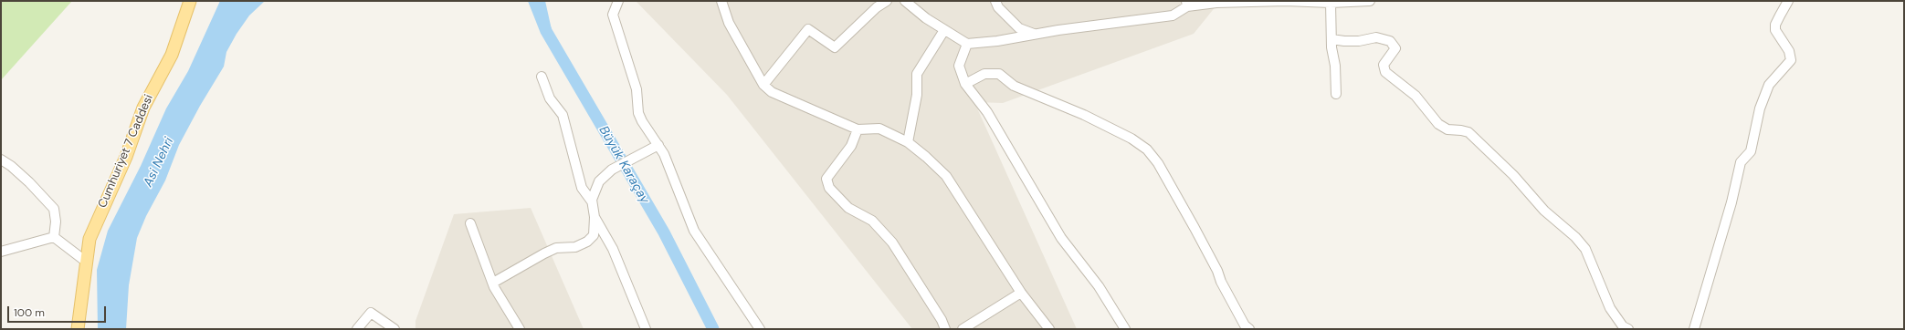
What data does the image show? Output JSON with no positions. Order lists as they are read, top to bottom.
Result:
{
  "streets": {
    "main road": ["Cumhuriyet 7 Caddesi"]
  },
  "water": ["Asi Nehri", "Büyük Karaçay"],
  "scale_bar": "100 m"
}
